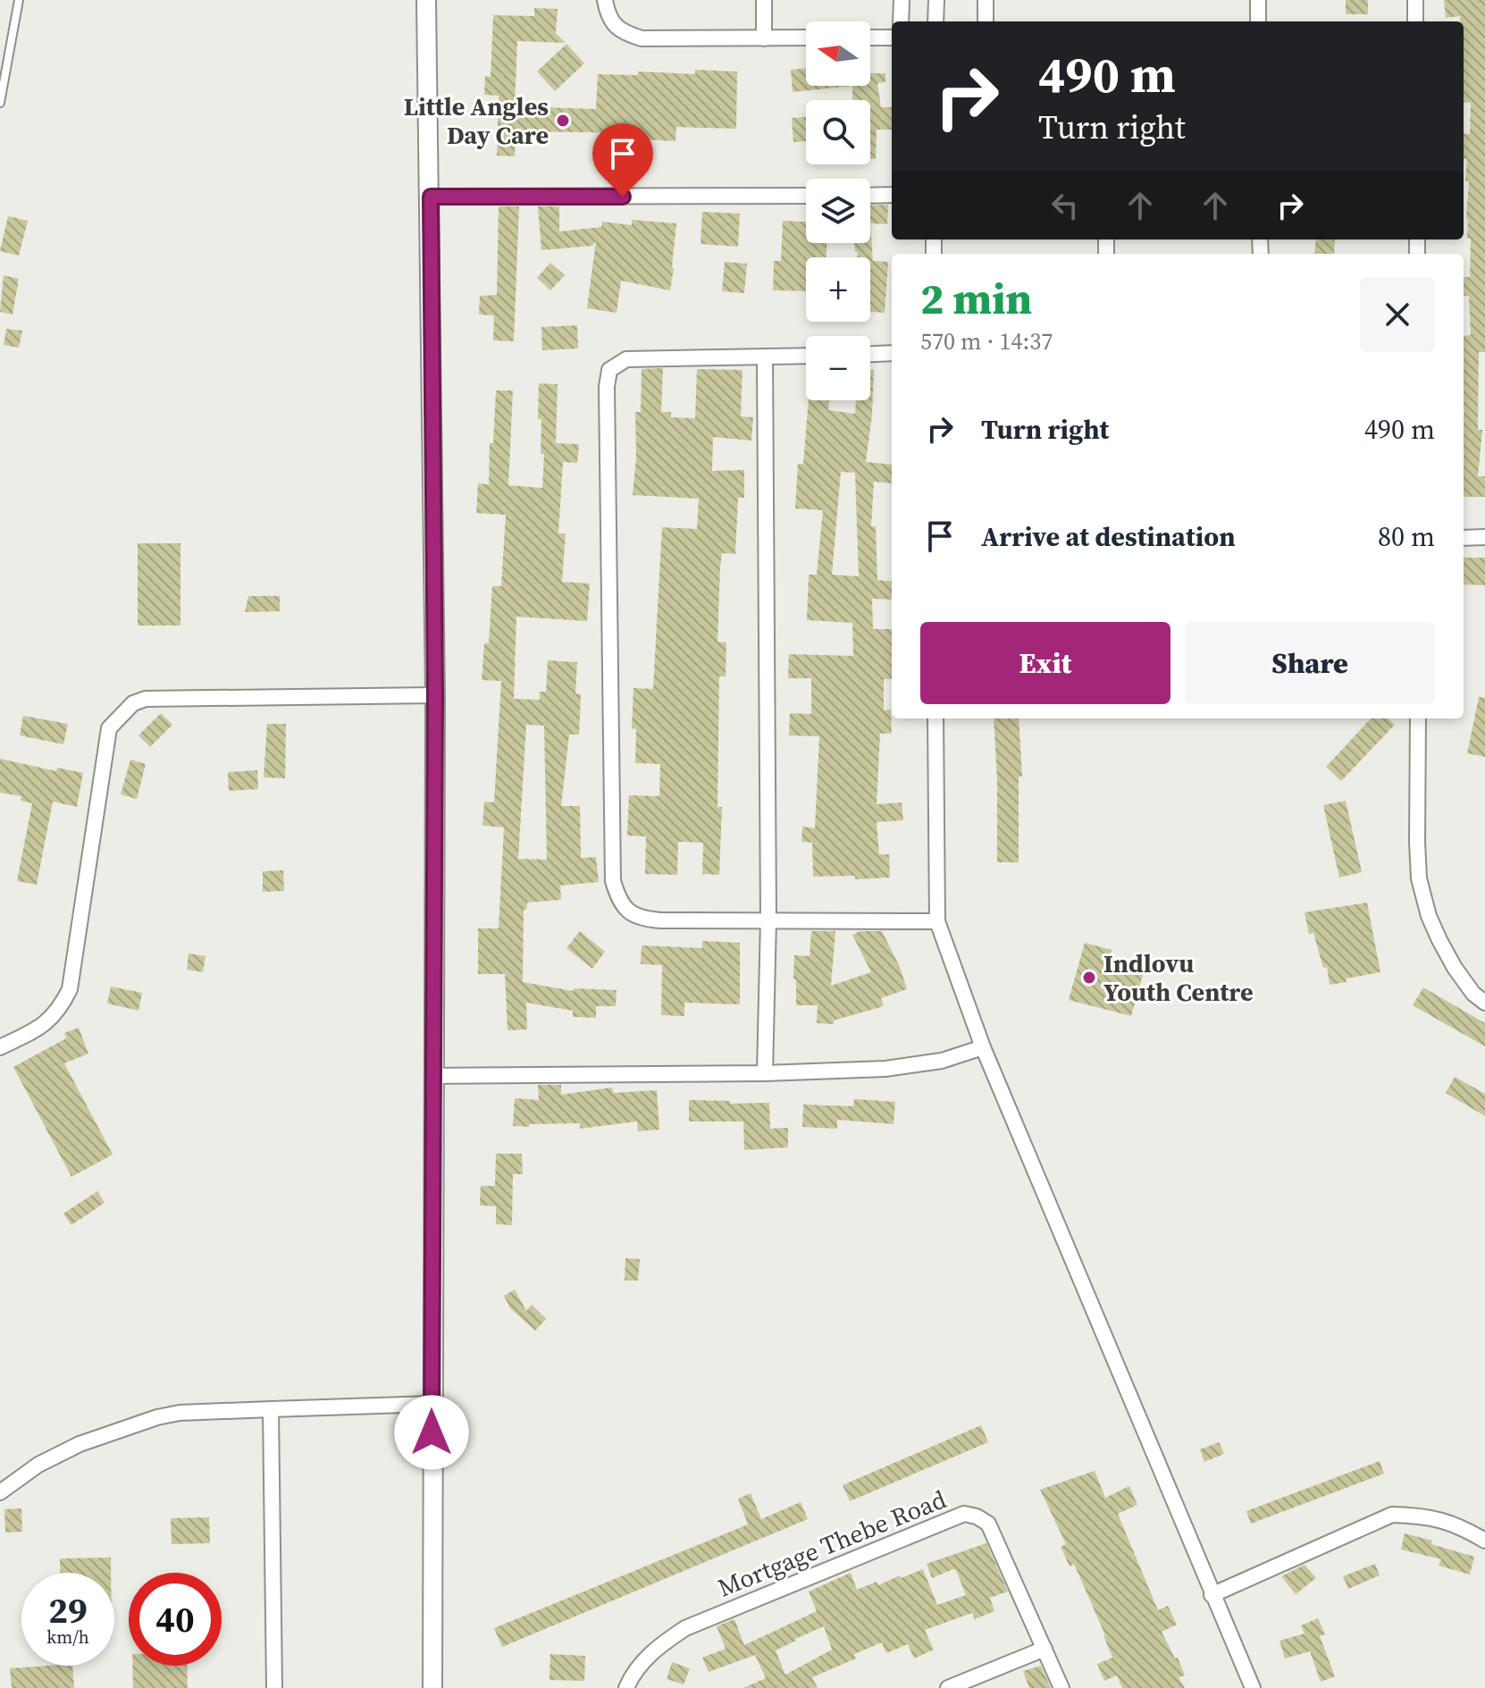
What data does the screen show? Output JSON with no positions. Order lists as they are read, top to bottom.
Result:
{
  "streets": {
    "street": ["Mortgage Thebe Road"]
  },
  "places": ["Little Angles Day Care", "Indlovu Youth Centre"],
  "north": "left",
  "page": {
    "map_buttons": ["+", "−"],
    "turn": ["490 m", "Turn right"],
    "heading": ["2 min", "570 m · 14:37"],
    "list": [
      {
        "name": "Turn right",
        "value": "490 m"
      },
      {
        "name": "Arrive at destination",
        "value": "80 m"
      }
    ],
    "buttons": ["Exit", "Share"],
    "speed": "29 km/h",
    "limit": "40"
  }
}
